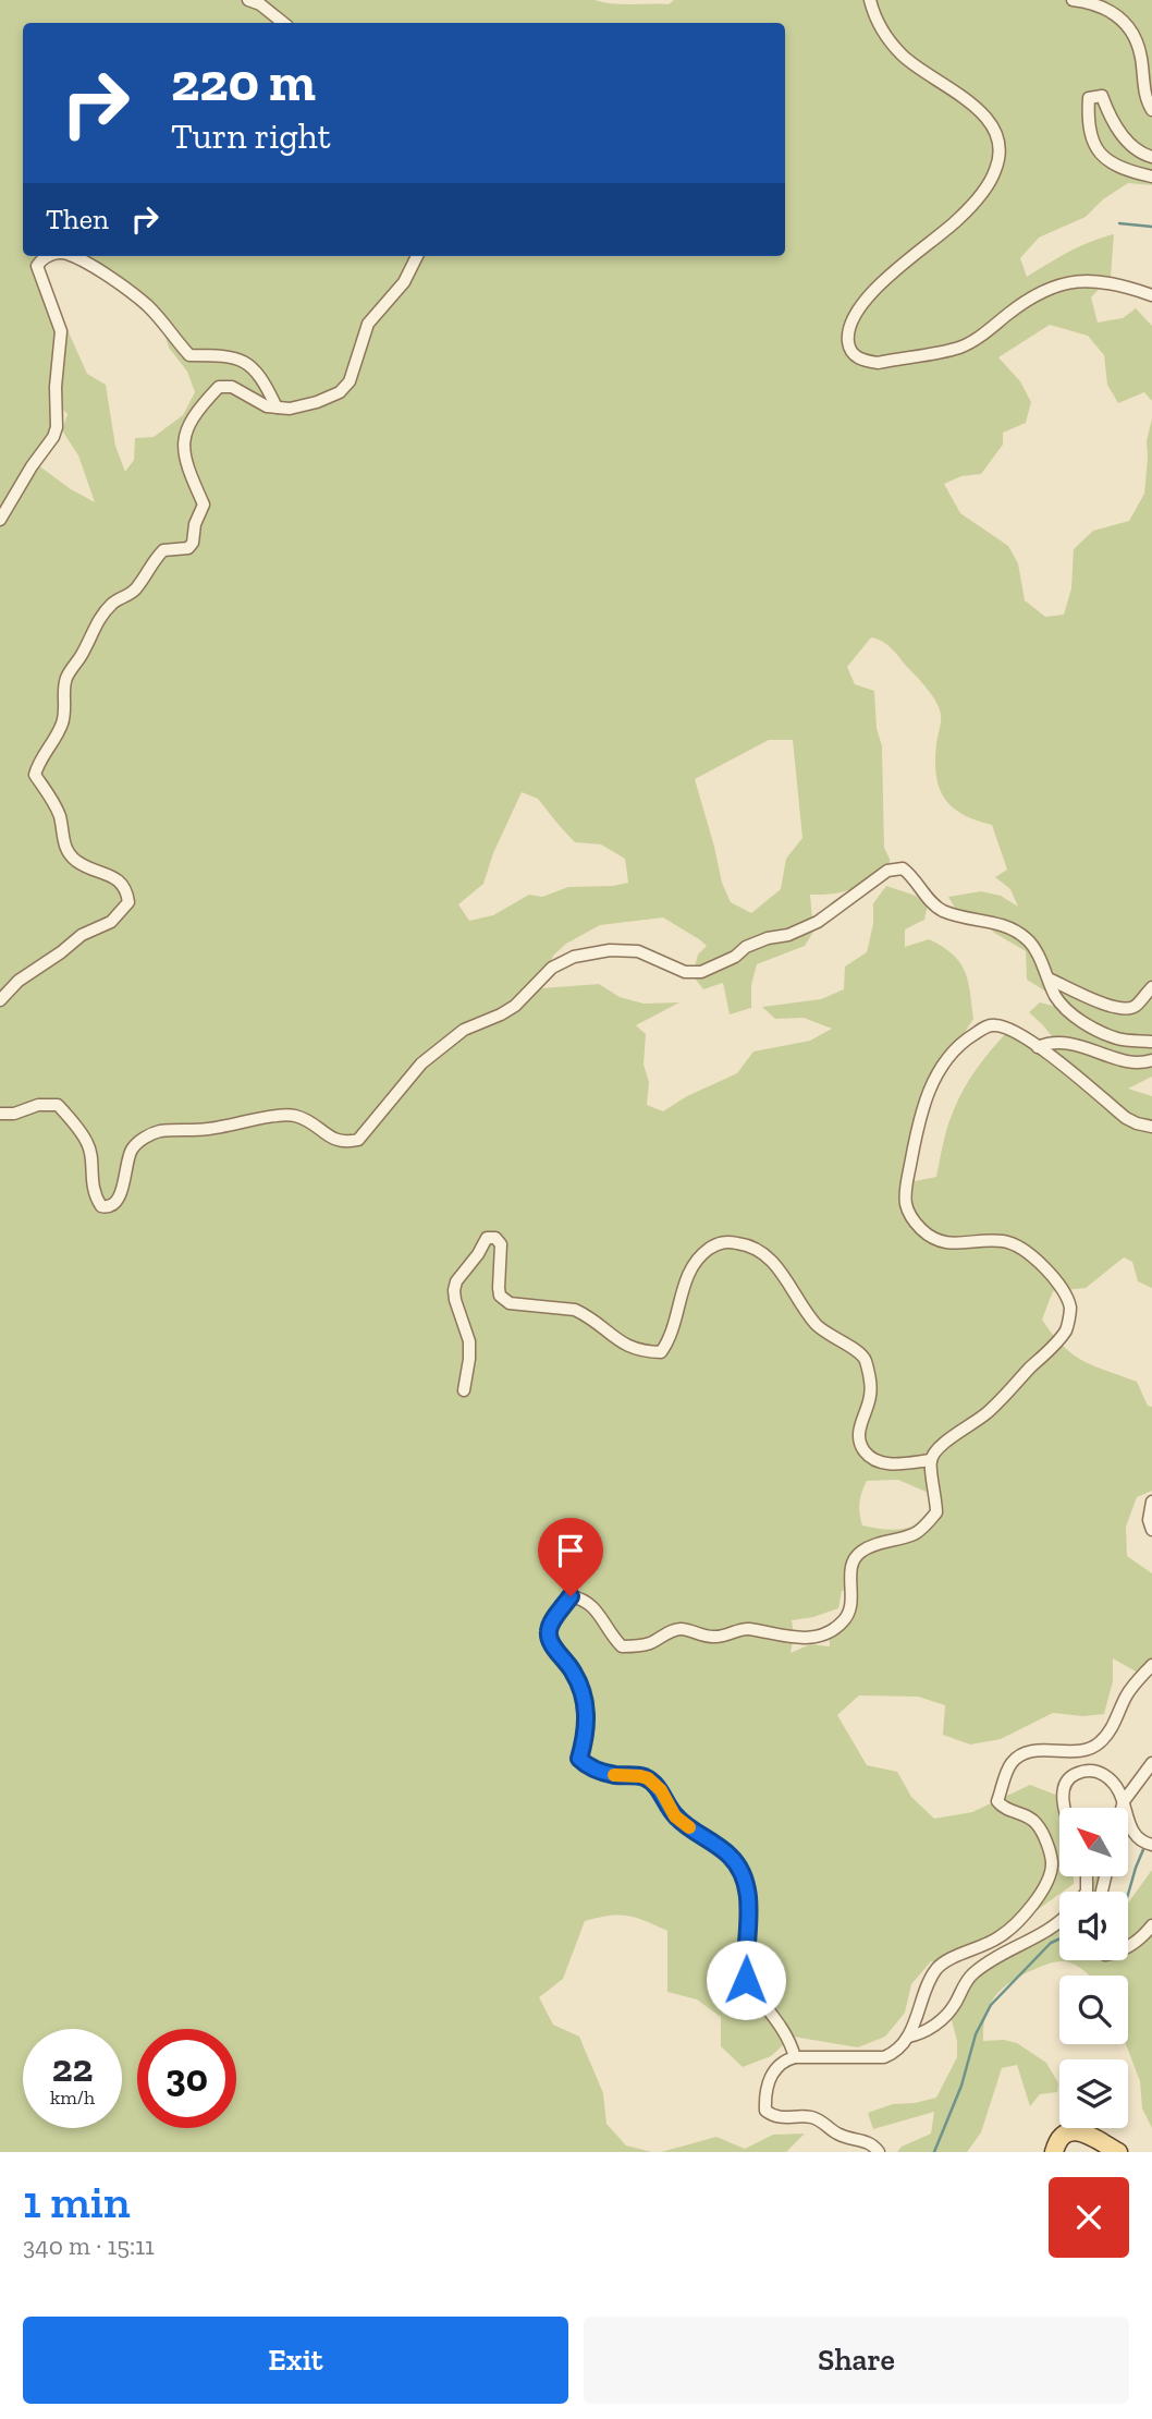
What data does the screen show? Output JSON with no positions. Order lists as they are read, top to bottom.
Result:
{
  "north": "top left",
  "page": {
    "turn": ["220 m", "Turn right"],
    "then": "Then",
    "speed": "22 km/h",
    "limit": "30",
    "heading": ["1 min", "340 m · 15:11"],
    "buttons": ["Exit", "Share"]
  }
}
